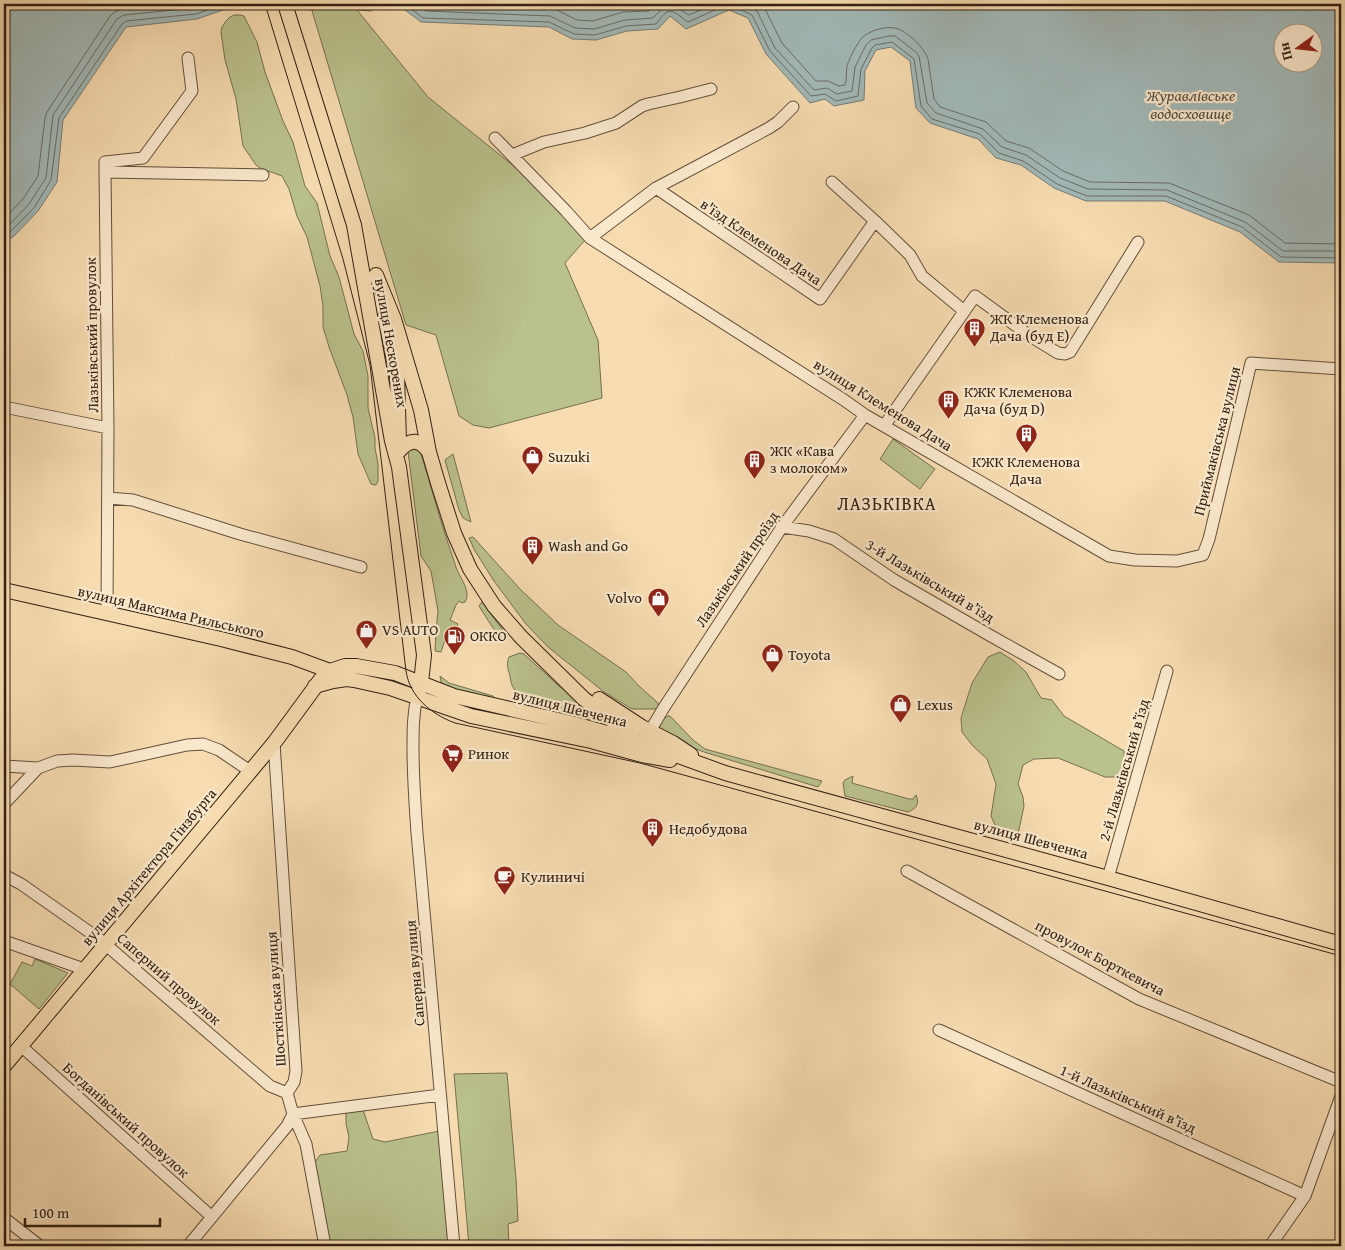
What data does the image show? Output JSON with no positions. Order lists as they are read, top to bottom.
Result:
{
  "streets": {
    "main road": [
      "вулиця Нескорених",
      "вулиця Максима Рильського",
      "вулиця Шевченка",
      "вулиця Архітектора Гінзбурга"
    ],
    "street": [
      "в'їзд Клеменова Дача",
      "Лазьківський провулок",
      "вулиця Клеменова Дача",
      "Приймаківська вулиця",
      "Лазьківський проїзд",
      "3-й Лазьківський в’їзд",
      "2-й Лазьківський в’їзд",
      "провулок Борткевича",
      "Саперна вулиця",
      "Саперний провулок",
      "Шосткінська вулиця",
      "1-й Лазьківський в’їзд",
      "Богданівський провулок"
    ]
  },
  "crossings": [
    ["Лазьківський провулок", "вулиця Максима Рильського"],
    ["вулиця Нескорених", "вулиця Шевченка"],
    ["вулиця Нескорених", "Саперна вулиця"],
    ["вулиця Клеменова Дача", "Приймаківська вулиця"],
    ["вулиця Клеменова Дача", "Лазьківський проїзд"],
    ["Лазьківський проїзд", "3-й Лазьківський в’їзд"],
    ["Лазьківський проїзд", "вулиця Шевченка"],
    ["вулиця Шевченка", "2-й Лазьківський в’їзд"],
    ["вулиця Шевченка", "Саперна вулиця"],
    ["вулиця Архітектора Гінзбурга", "Саперний провулок"],
    ["вулиця Архітектора Гінзбурга", "Шосткінська вулиця"],
    ["вулиця Архітектора Гінзбурга", "Богданівський провулок"],
    ["Саперний провулок", "Шосткінська вулиця"]
  ],
  "districts": ["ЛАЗЬКІВКА"],
  "water": ["Журавлівське водосховище"],
  "places": {
    "building": [
      "ЖК Клеменова Дача (буд Е)",
      "КЖК Клеменова Дача (буд D)",
      "КЖК Клеменова Дача",
      "ЖК «Кава з молоком»",
      "Wash and Go",
      "Недобудова"
    ],
    "shop": [
      "Suzuki",
      "Volvo",
      "VS AUTO",
      "Toyota",
      "Lexus"
    ],
    "fuel station": ["ОККО"],
    "supermarket": ["Ринок"],
    "cafe": ["Кулиничі"]
  },
  "scale_bar": "100 m",
  "north": "left"
}
